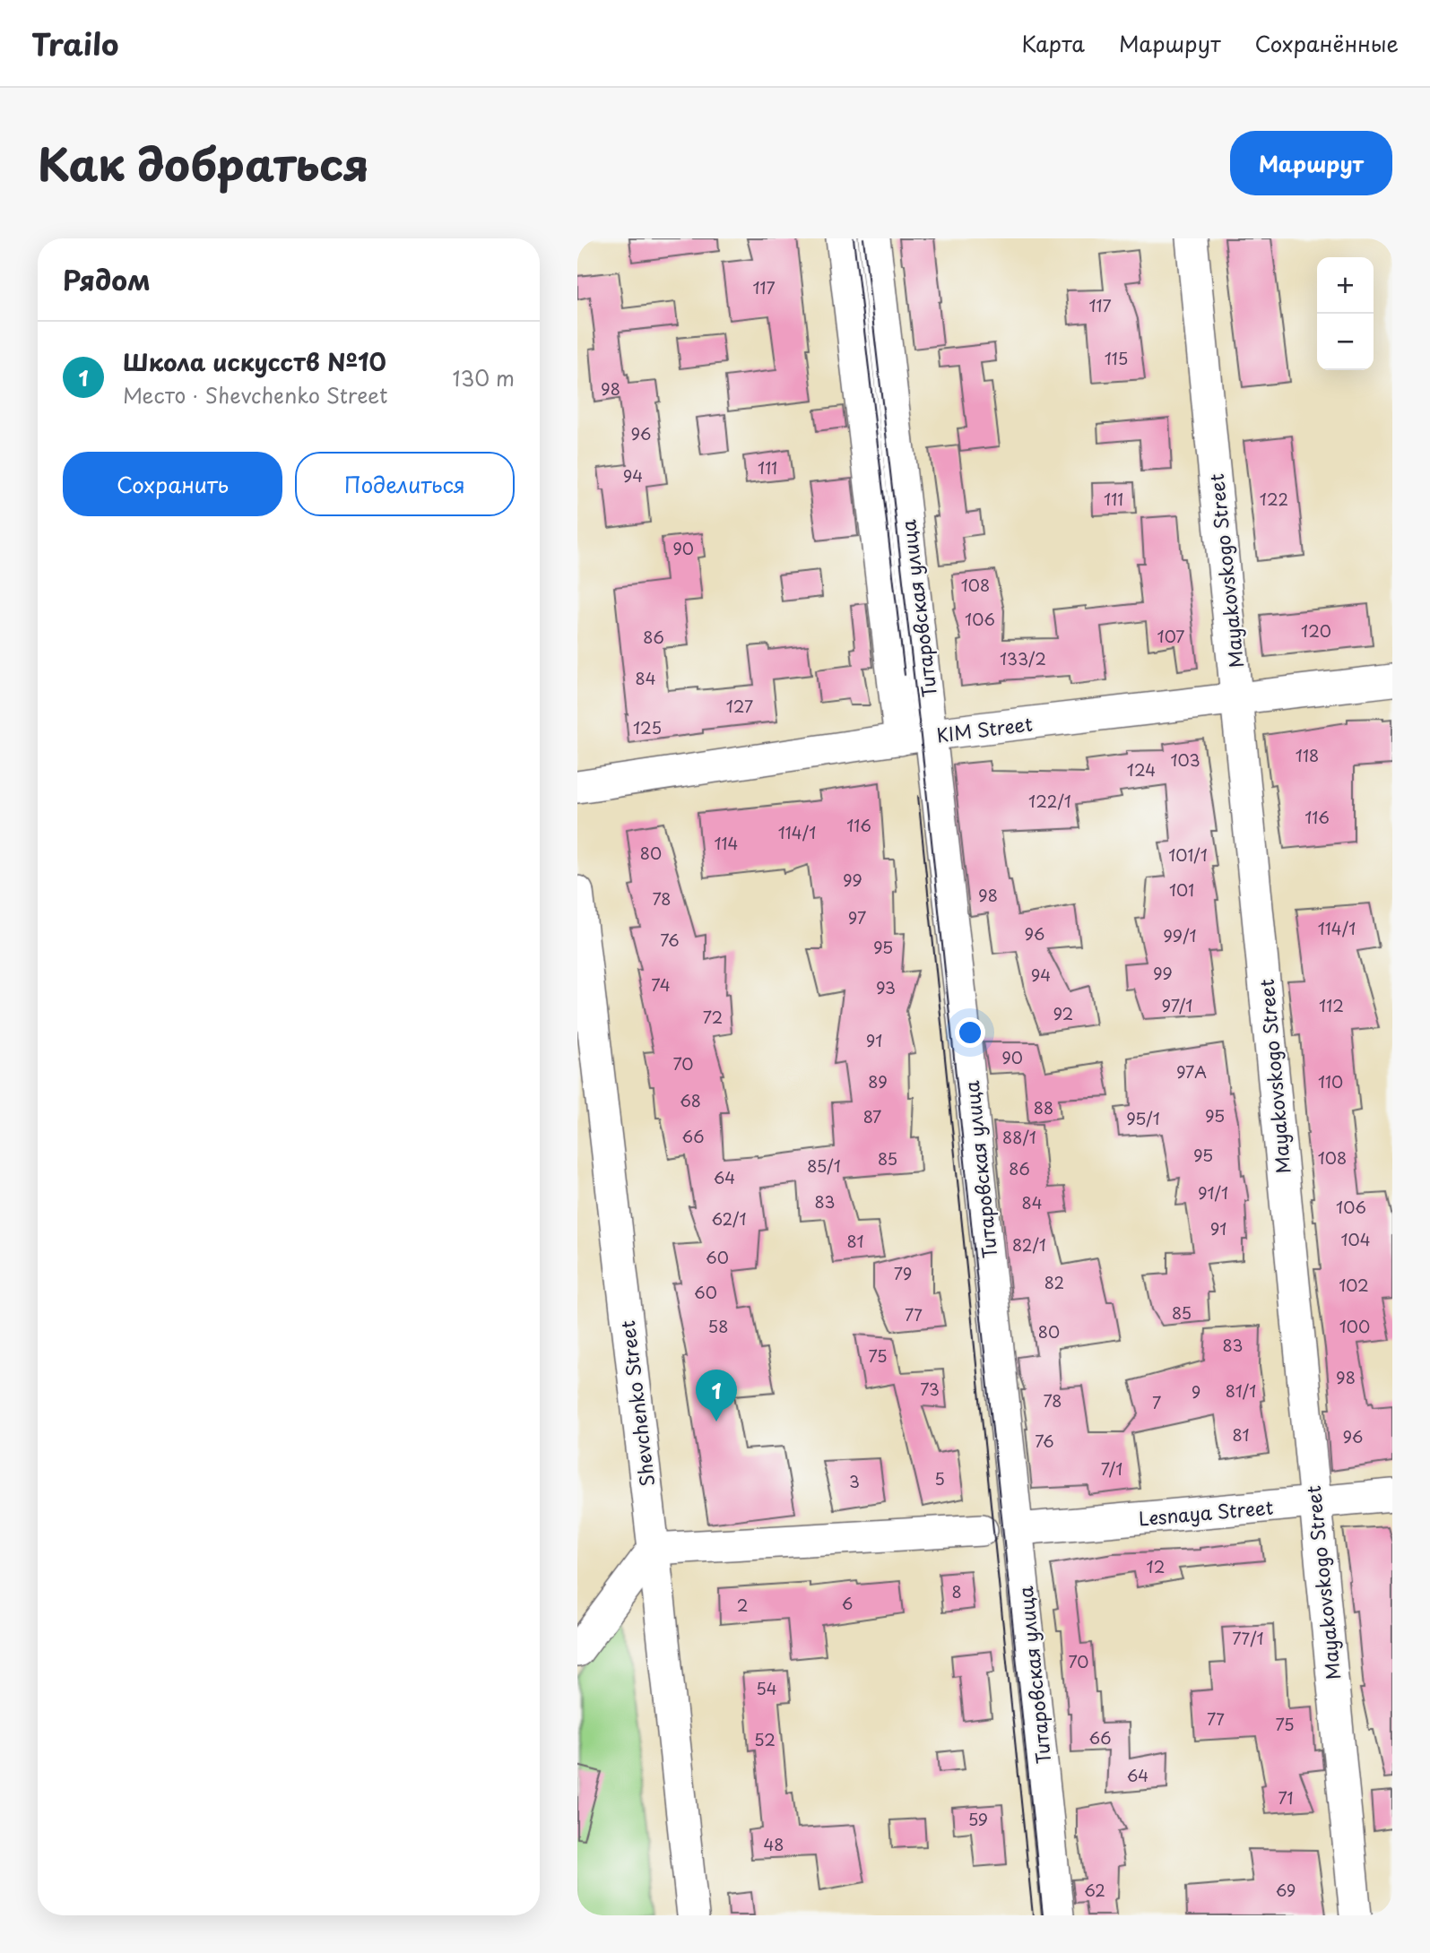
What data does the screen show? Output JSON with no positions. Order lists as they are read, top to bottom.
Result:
{
  "streets": {
    "street": [
      "Mayakovskogo Street",
      "Титаровская улица",
      "KIM Street",
      "Shevchenko Street",
      "Lesnaya Street"
    ]
  },
  "crossings": [
    ["Mayakovskogo Street", "KIM Street"],
    ["Mayakovskogo Street", "Lesnaya Street"],
    ["Титаровская улица", "KIM Street"],
    ["Титаровская улица", "Lesnaya Street"]
  ],
  "house_numbers": [
    "117",
    "117",
    "115",
    "98",
    "96",
    "111",
    "94",
    "111",
    "122",
    "90",
    "108",
    "106",
    "120",
    "107",
    "86",
    "133/2",
    "84",
    "127",
    "125",
    "118",
    "103",
    "124",
    "122/1",
    "116",
    "116",
    "114/1",
    "114",
    "80",
    "101/1",
    "99",
    "101",
    "98",
    "78",
    "97",
    "114/1",
    "96",
    "99/1",
    "76",
    "95",
    "99",
    "94",
    "74",
    "93",
    "97/1",
    "112",
    "92",
    "72",
    "91",
    "90",
    "70",
    "97А",
    "89",
    "110",
    "68",
    "88",
    "95",
    "87",
    "95/1",
    "66",
    "88/1",
    "95",
    "108",
    "85",
    "85/1",
    "86",
    "64",
    "91/1",
    "83",
    "84",
    "106",
    "62/1",
    "91",
    "104",
    "81",
    "82/1",
    "60",
    "79",
    "82",
    "102",
    "60",
    "85",
    "77",
    "58",
    "100",
    "80",
    "83",
    "75",
    "98",
    "73",
    "81/1",
    "9",
    "78",
    "7",
    "81",
    "96",
    "76",
    "7/1",
    "5",
    "3",
    "12",
    "8",
    "6",
    "2",
    "77/1",
    "70",
    "54",
    "77",
    "75",
    "66",
    "52",
    "64",
    "71",
    "59",
    "48",
    "62",
    "69"
  ],
  "page": {
    "header": "Trailo",
    "nav": ["Карта", "Маршрут", "Сохранённые"],
    "title": "Как добраться",
    "buttons": [
      "Маршрут",
      ["Сохранить", "Поделиться"]
    ],
    "heading": "Рядом",
    "map_buttons": ["+", "−"],
    "list": [
      {
        "mark": "1",
        "name": "Школа искусств №10",
        "note": "Место · Shevchenko Street",
        "value": "130 m"
      }
    ],
    "pins": "1"
  }
}
